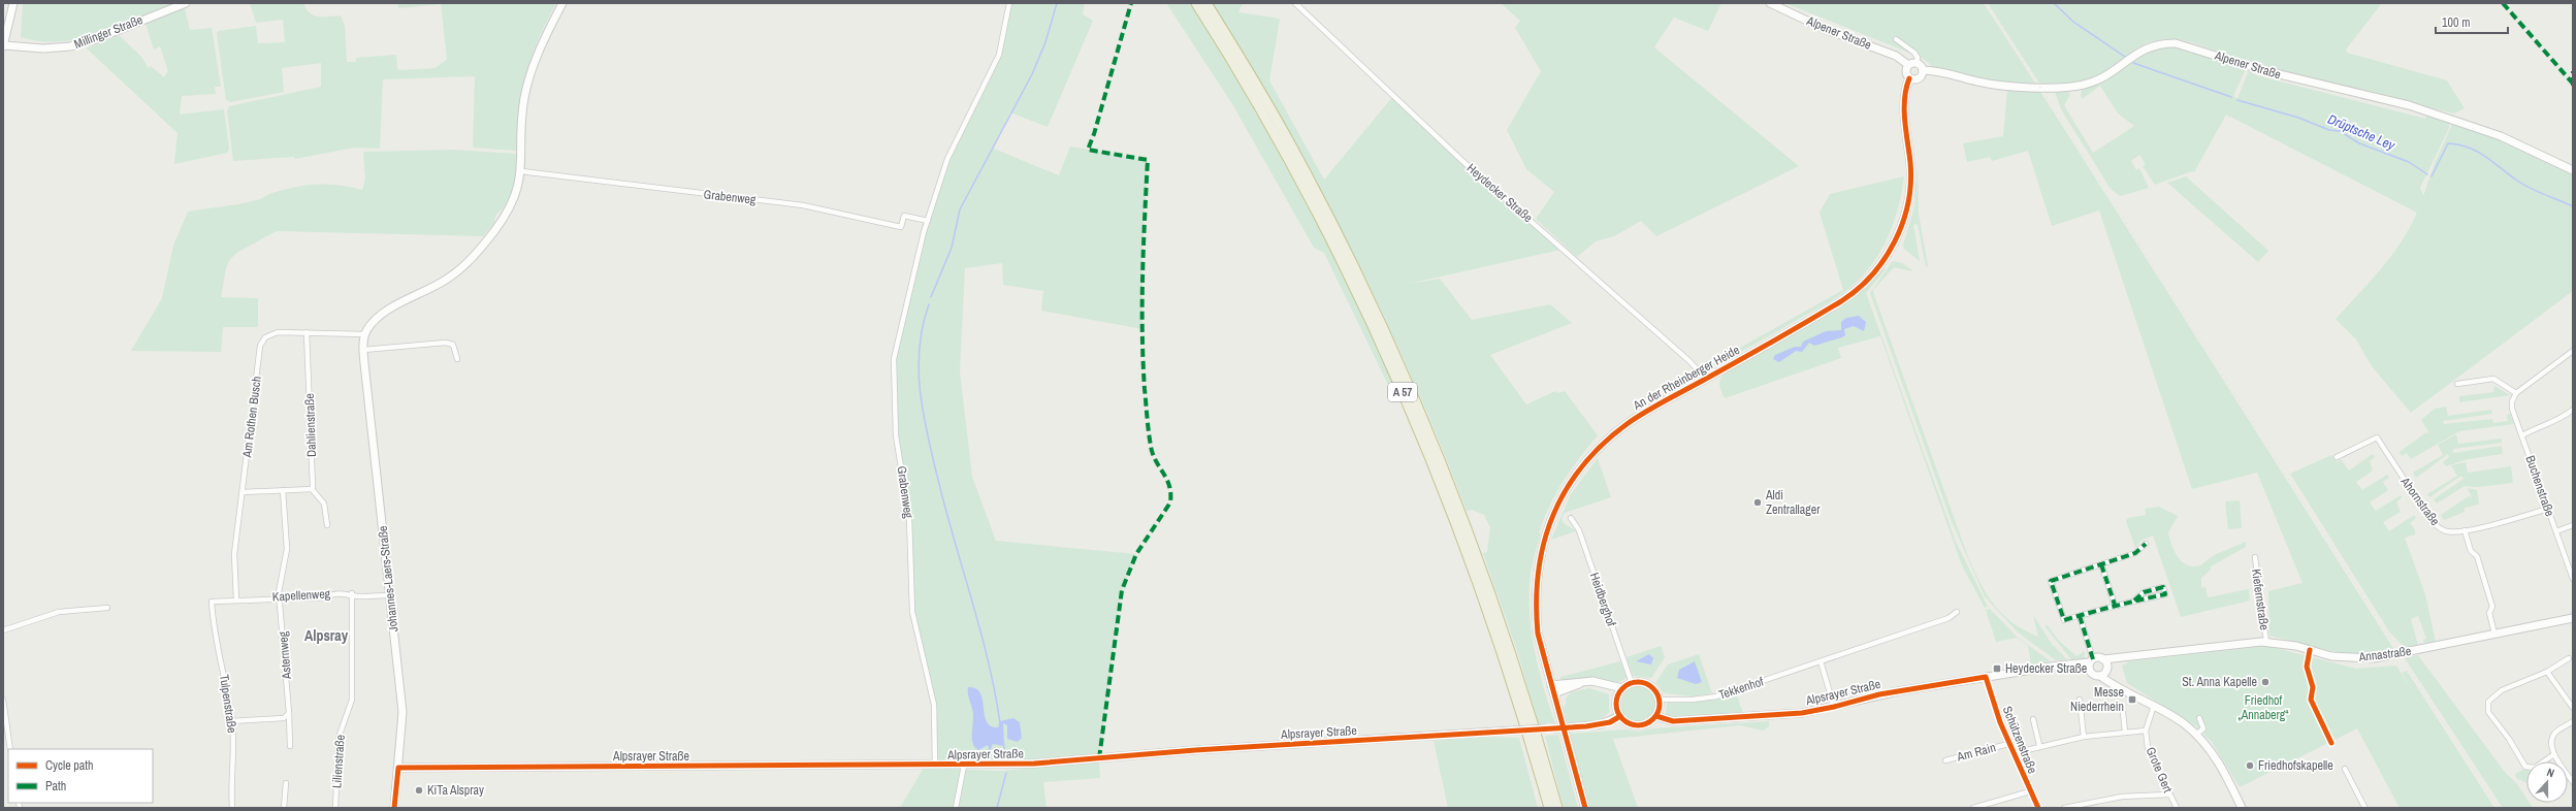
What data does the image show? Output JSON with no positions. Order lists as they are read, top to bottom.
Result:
{
  "streets": {
    "highway": ["A 57"],
    "street": [
      "Millinger Straße",
      "Alpener Straße",
      "Heydecker Straße",
      "Grabenweg",
      "An der Rheinberger Heide",
      "Am Rothen Busch",
      "Dahlienstraße",
      "Buchenstraße",
      "Ahornstraße",
      "Johannes-Laers-Straße",
      "Kapellenweg",
      "Heidberghof",
      "Kiefernstraße",
      "Annastraße",
      "Asternweg",
      "Tekkenhof",
      "Alpsrayer Straße",
      "Tulpenstraße",
      "Schützenstraße",
      "Am Rain",
      "Lilienstraße",
      "Grote Gert"
    ]
  },
  "crossings": [
    ["Alpener Straße", "An der Rheinberger Heide"],
    ["Heydecker Straße", "An der Rheinberger Heide"],
    ["Grabenweg", "Alpsrayer Straße"],
    ["Am Rothen Busch", "Dahlienstraße"],
    ["Am Rothen Busch", "Johannes-Laers-Straße"],
    ["Am Rothen Busch", "Kapellenweg"],
    ["Buchenstraße", "Ahornstraße"],
    ["Johannes-Laers-Straße", "Kapellenweg"],
    ["Johannes-Laers-Straße", "Alpsrayer Straße"],
    ["Kapellenweg", "Asternweg"],
    ["Kapellenweg", "Tulpenstraße"],
    ["Kapellenweg", "Lilienstraße"],
    ["Heidberghof", "Tekkenhof"],
    ["Heidberghof", "Alpsrayer Straße"],
    ["Kiefernstraße", "Annastraße"],
    ["Annastraße", "Alpsrayer Straße"],
    ["Tekkenhof", "Alpsrayer Straße"],
    ["Alpsrayer Straße", "Schützenstraße"],
    ["Schützenstraße", "Am Rain"]
  ],
  "districts": ["Alpsray"],
  "water": ["Drüptsche Ley"],
  "parks": ["Friedhof „Annaberg“"],
  "places": {
    "other": [
      "Aldi Zentrallager",
      "St. Anna Kapelle",
      "Friedhofskapelle",
      "KiTa Alspray"
    ],
    "transit": ["Heydecker Straße", "Messe Niederrhein"]
  },
  "legend": ["Cycle path", "Path"],
  "scale_bar": "100 m",
  "north": "top"
}
